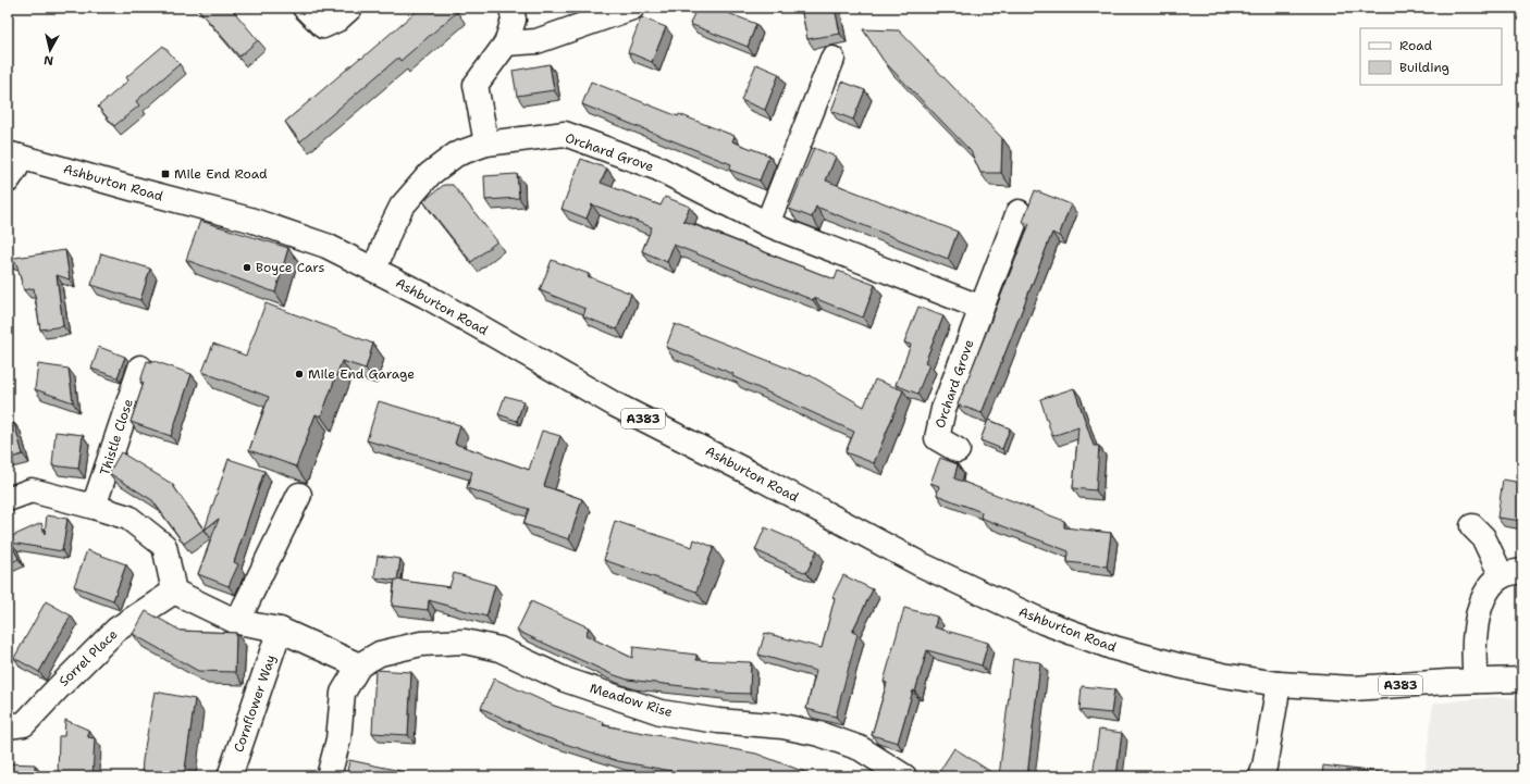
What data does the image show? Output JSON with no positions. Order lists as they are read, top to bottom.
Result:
{
  "streets": {
    "street": [
      "Orchard Grove",
      "Ashburton Road",
      "A383",
      "Thistle Close",
      "Sorrel Place",
      "Meadow Rise",
      "Cornflower Way"
    ]
  },
  "crossings": [
    ["Orchard Grove", "Ashburton Road"]
  ],
  "places": {
    "transit": ["Mile End Road"],
    "other": ["Boyce Cars", "Mile End Garage"]
  },
  "legend": ["Road", "Building"],
  "north": "bottom"
}
